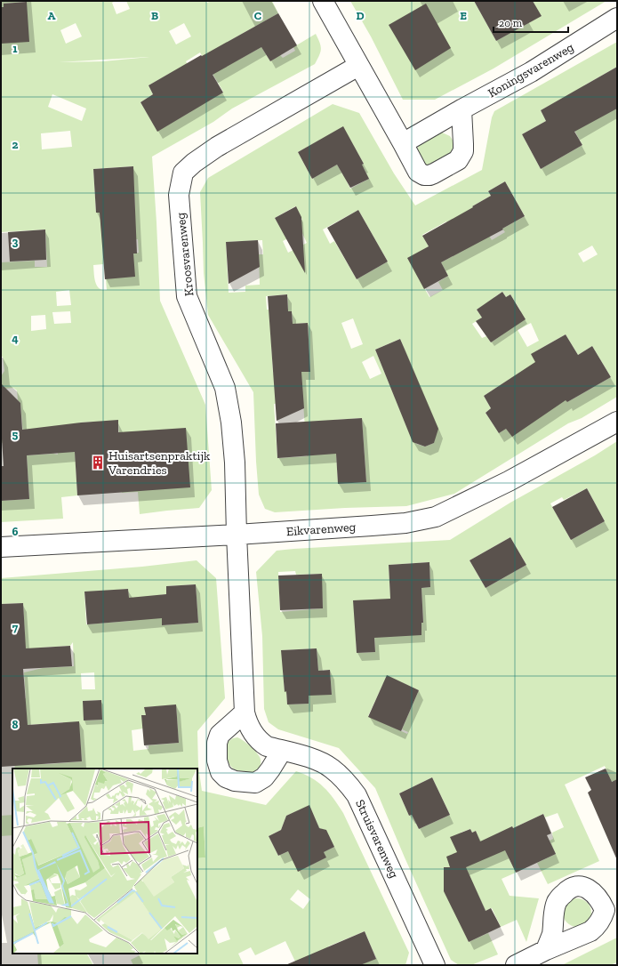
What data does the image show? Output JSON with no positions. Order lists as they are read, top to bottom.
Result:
{
  "streets": {
    "street": [
      "Koningsvarenweg",
      "Kroosvarenweg",
      "Eikvarenweg",
      "Struisvarenweg"
    ]
  },
  "crossings": [
    ["Kroosvarenweg", "Eikvarenweg"],
    ["Kroosvarenweg", "Struisvarenweg"],
    ["Eikvarenweg", "Struisvarenweg"]
  ],
  "places": {
    "building": ["Huisartsenpraktijk Varendries"]
  },
  "scale_bar": "20 m",
  "grid": {
    "columns": [
      "A",
      "B",
      "C",
      "D",
      "E"
    ],
    "rows": [
      "1",
      "2",
      "3",
      "4",
      "5",
      "6",
      "7",
      "8"
    ]
  }
}
